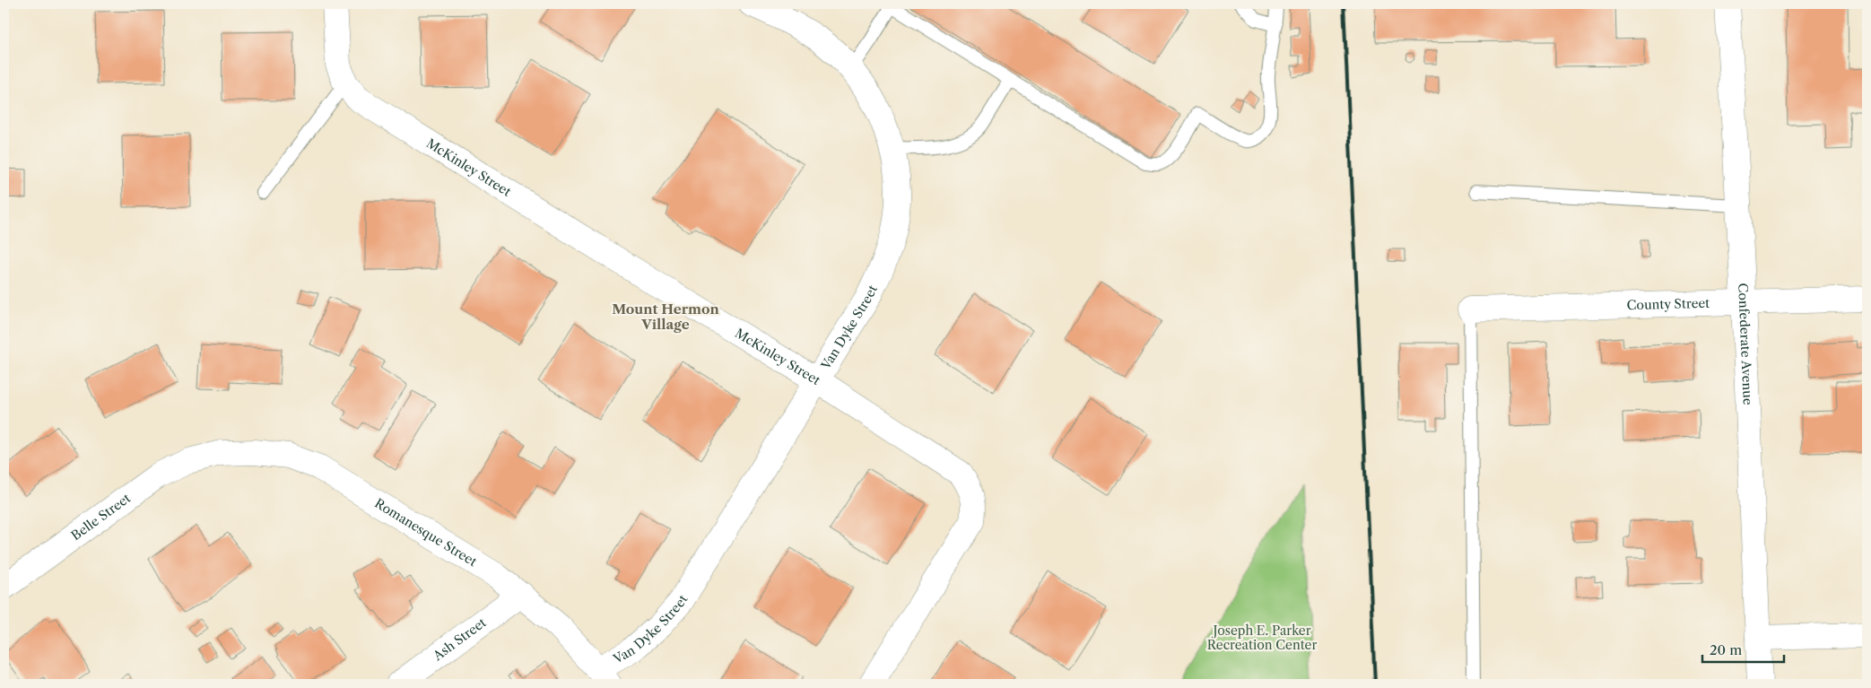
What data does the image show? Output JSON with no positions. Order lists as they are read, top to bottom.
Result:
{
  "streets": {
    "street": [
      "McKinley Street",
      "County Street",
      "Van Dyke Street",
      "Confederate Avenue",
      "Belle Street",
      "Romanesque Street",
      "Ash Street"
    ]
  },
  "crossings": [
    ["McKinley Street", "Van Dyke Street"],
    ["County Street", "Confederate Avenue"],
    ["Van Dyke Street", "Romanesque Street"],
    ["Belle Street", "Romanesque Street"],
    ["Romanesque Street", "Ash Street"]
  ],
  "districts": ["Mount Hermon Village"],
  "parks": ["Joseph E. Parker Recreation Center"],
  "scale_bar": "20 m"
}
